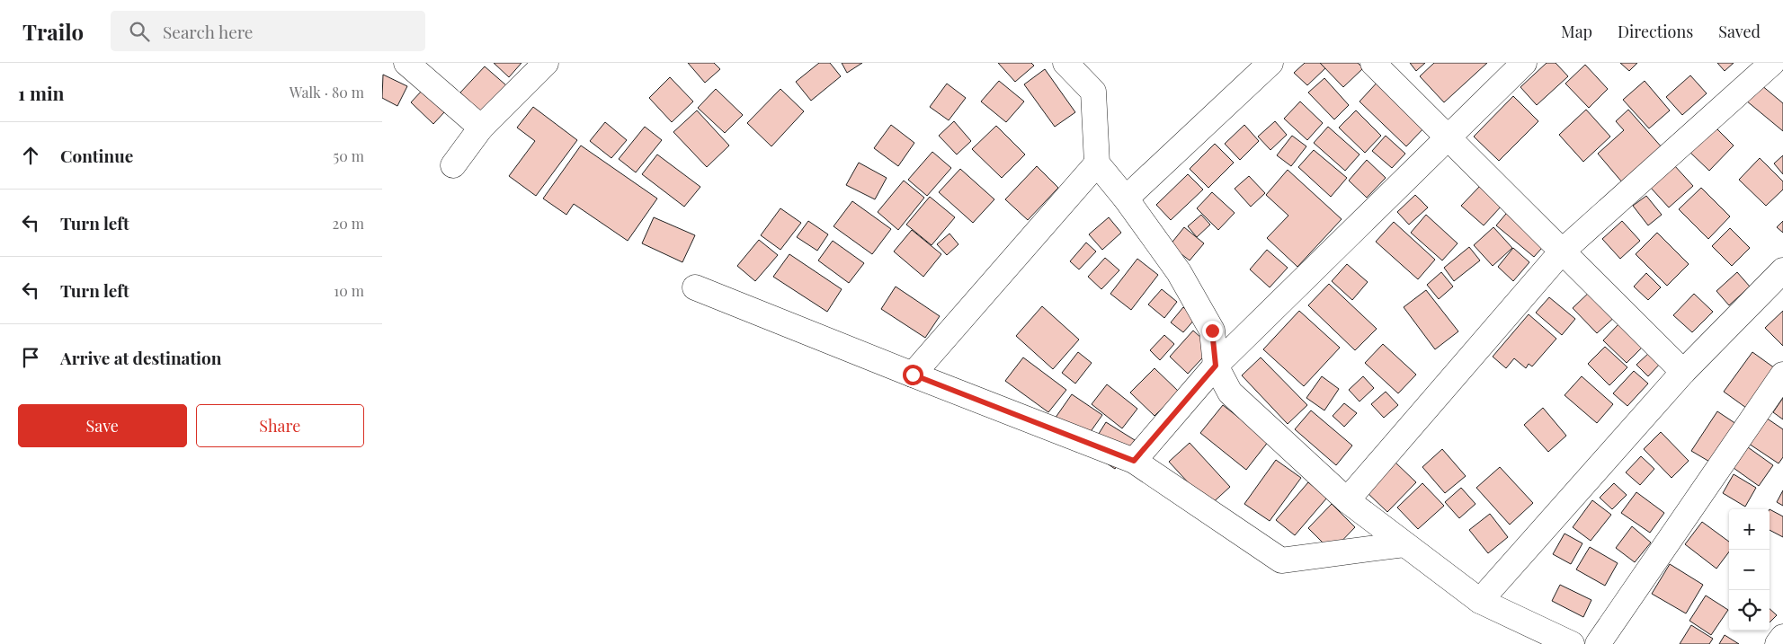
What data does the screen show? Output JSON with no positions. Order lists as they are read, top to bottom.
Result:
{
  "page": {
    "header": "Trailo",
    "search": "Search here",
    "nav": ["Map", "Directions", "Saved"],
    "heading": ["1 min", "Walk · 80 m"],
    "list": [
      ["Continue", "50 m"],
      ["Turn left", "20 m"],
      ["Turn left", "10 m"],
      "Arrive at destination"
    ],
    "buttons": ["Save", "Share"],
    "map_buttons": ["+", "−"]
  }
}
